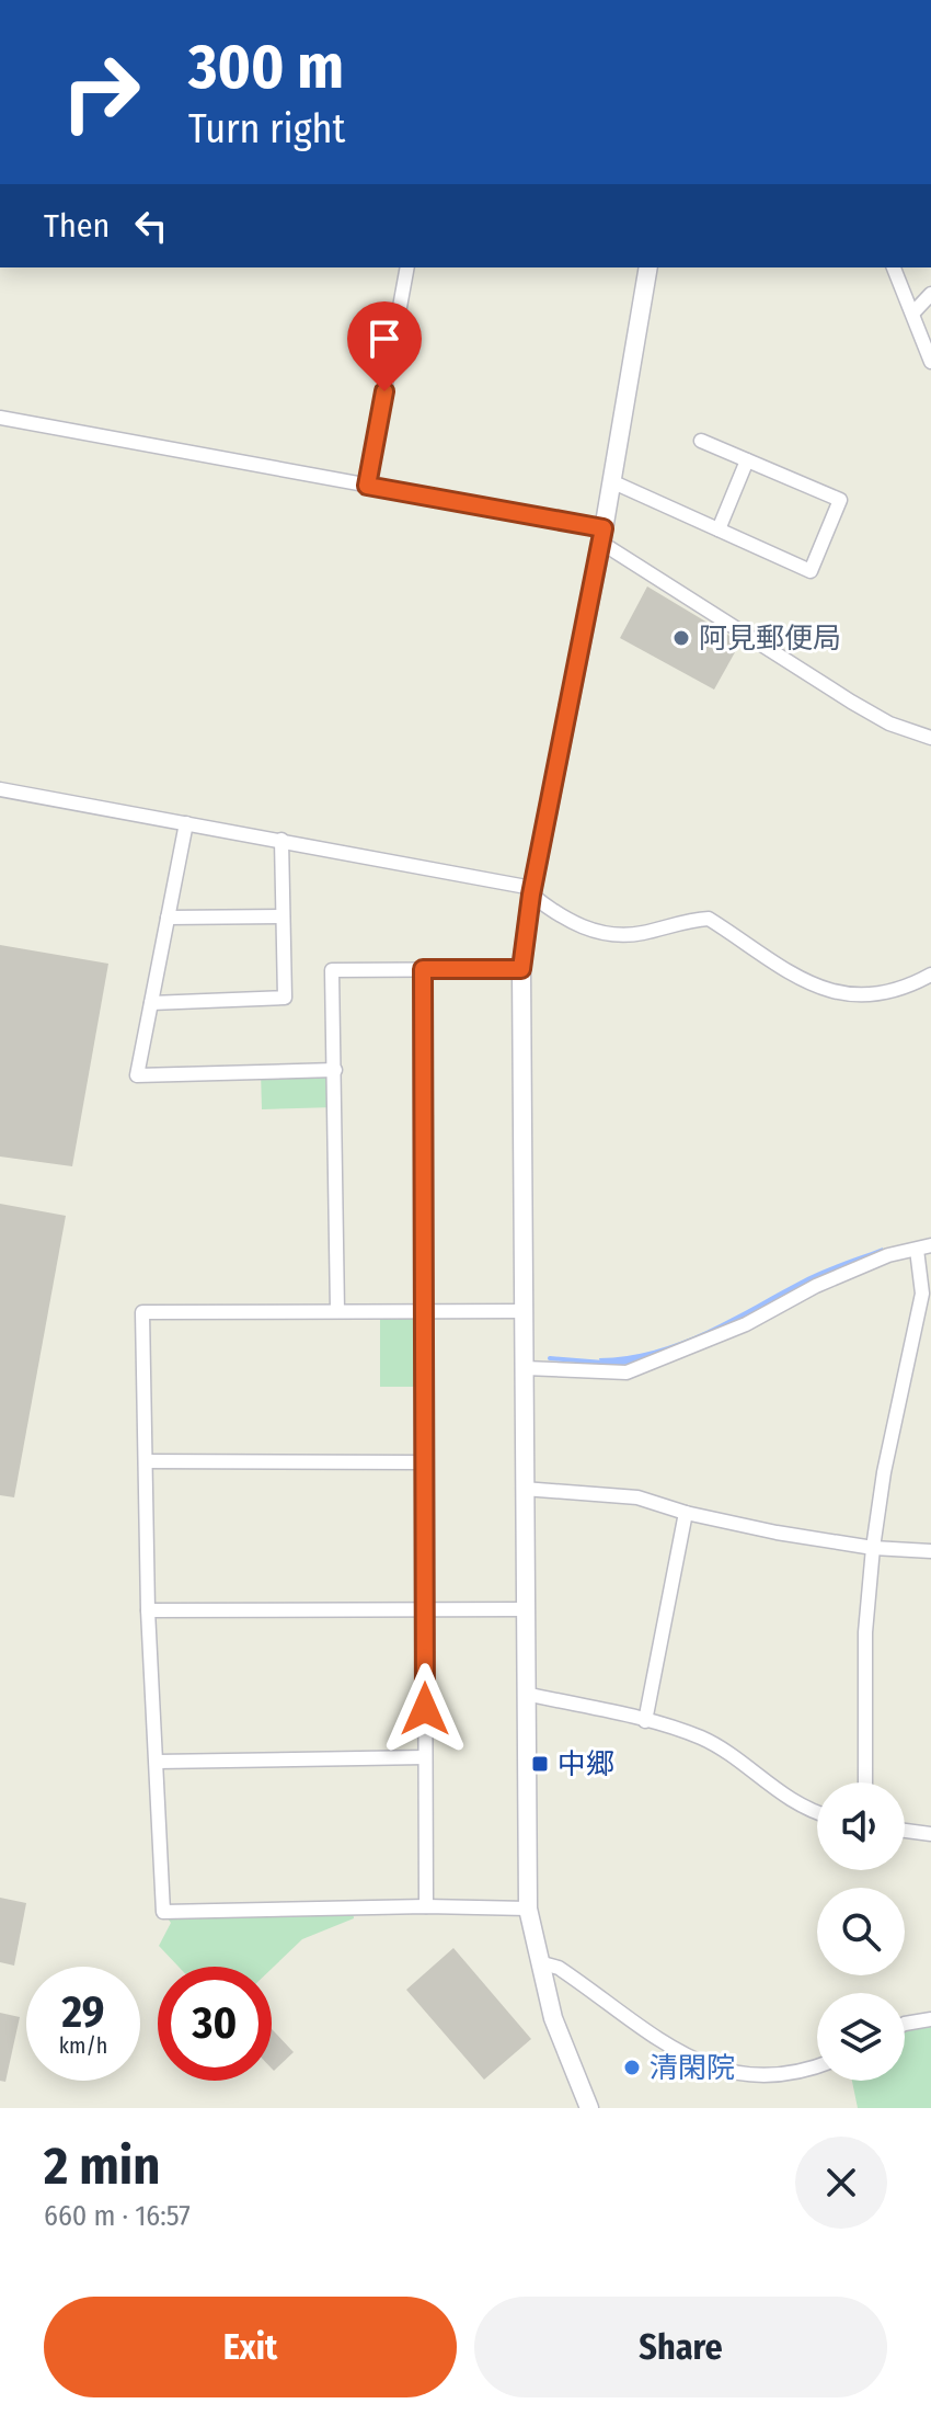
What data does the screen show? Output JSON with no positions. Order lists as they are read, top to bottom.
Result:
{
  "places": {
    "other": ["阿見郵便局", "清閑院"],
    "transit": ["中郷"]
  },
  "page": {
    "turn": ["300 m", "Turn right"],
    "then": "Then",
    "speed": "29 km/h",
    "limit": "30",
    "heading": ["2 min", "660 m · 16:57"],
    "buttons": ["Exit", "Share"]
  }
}
